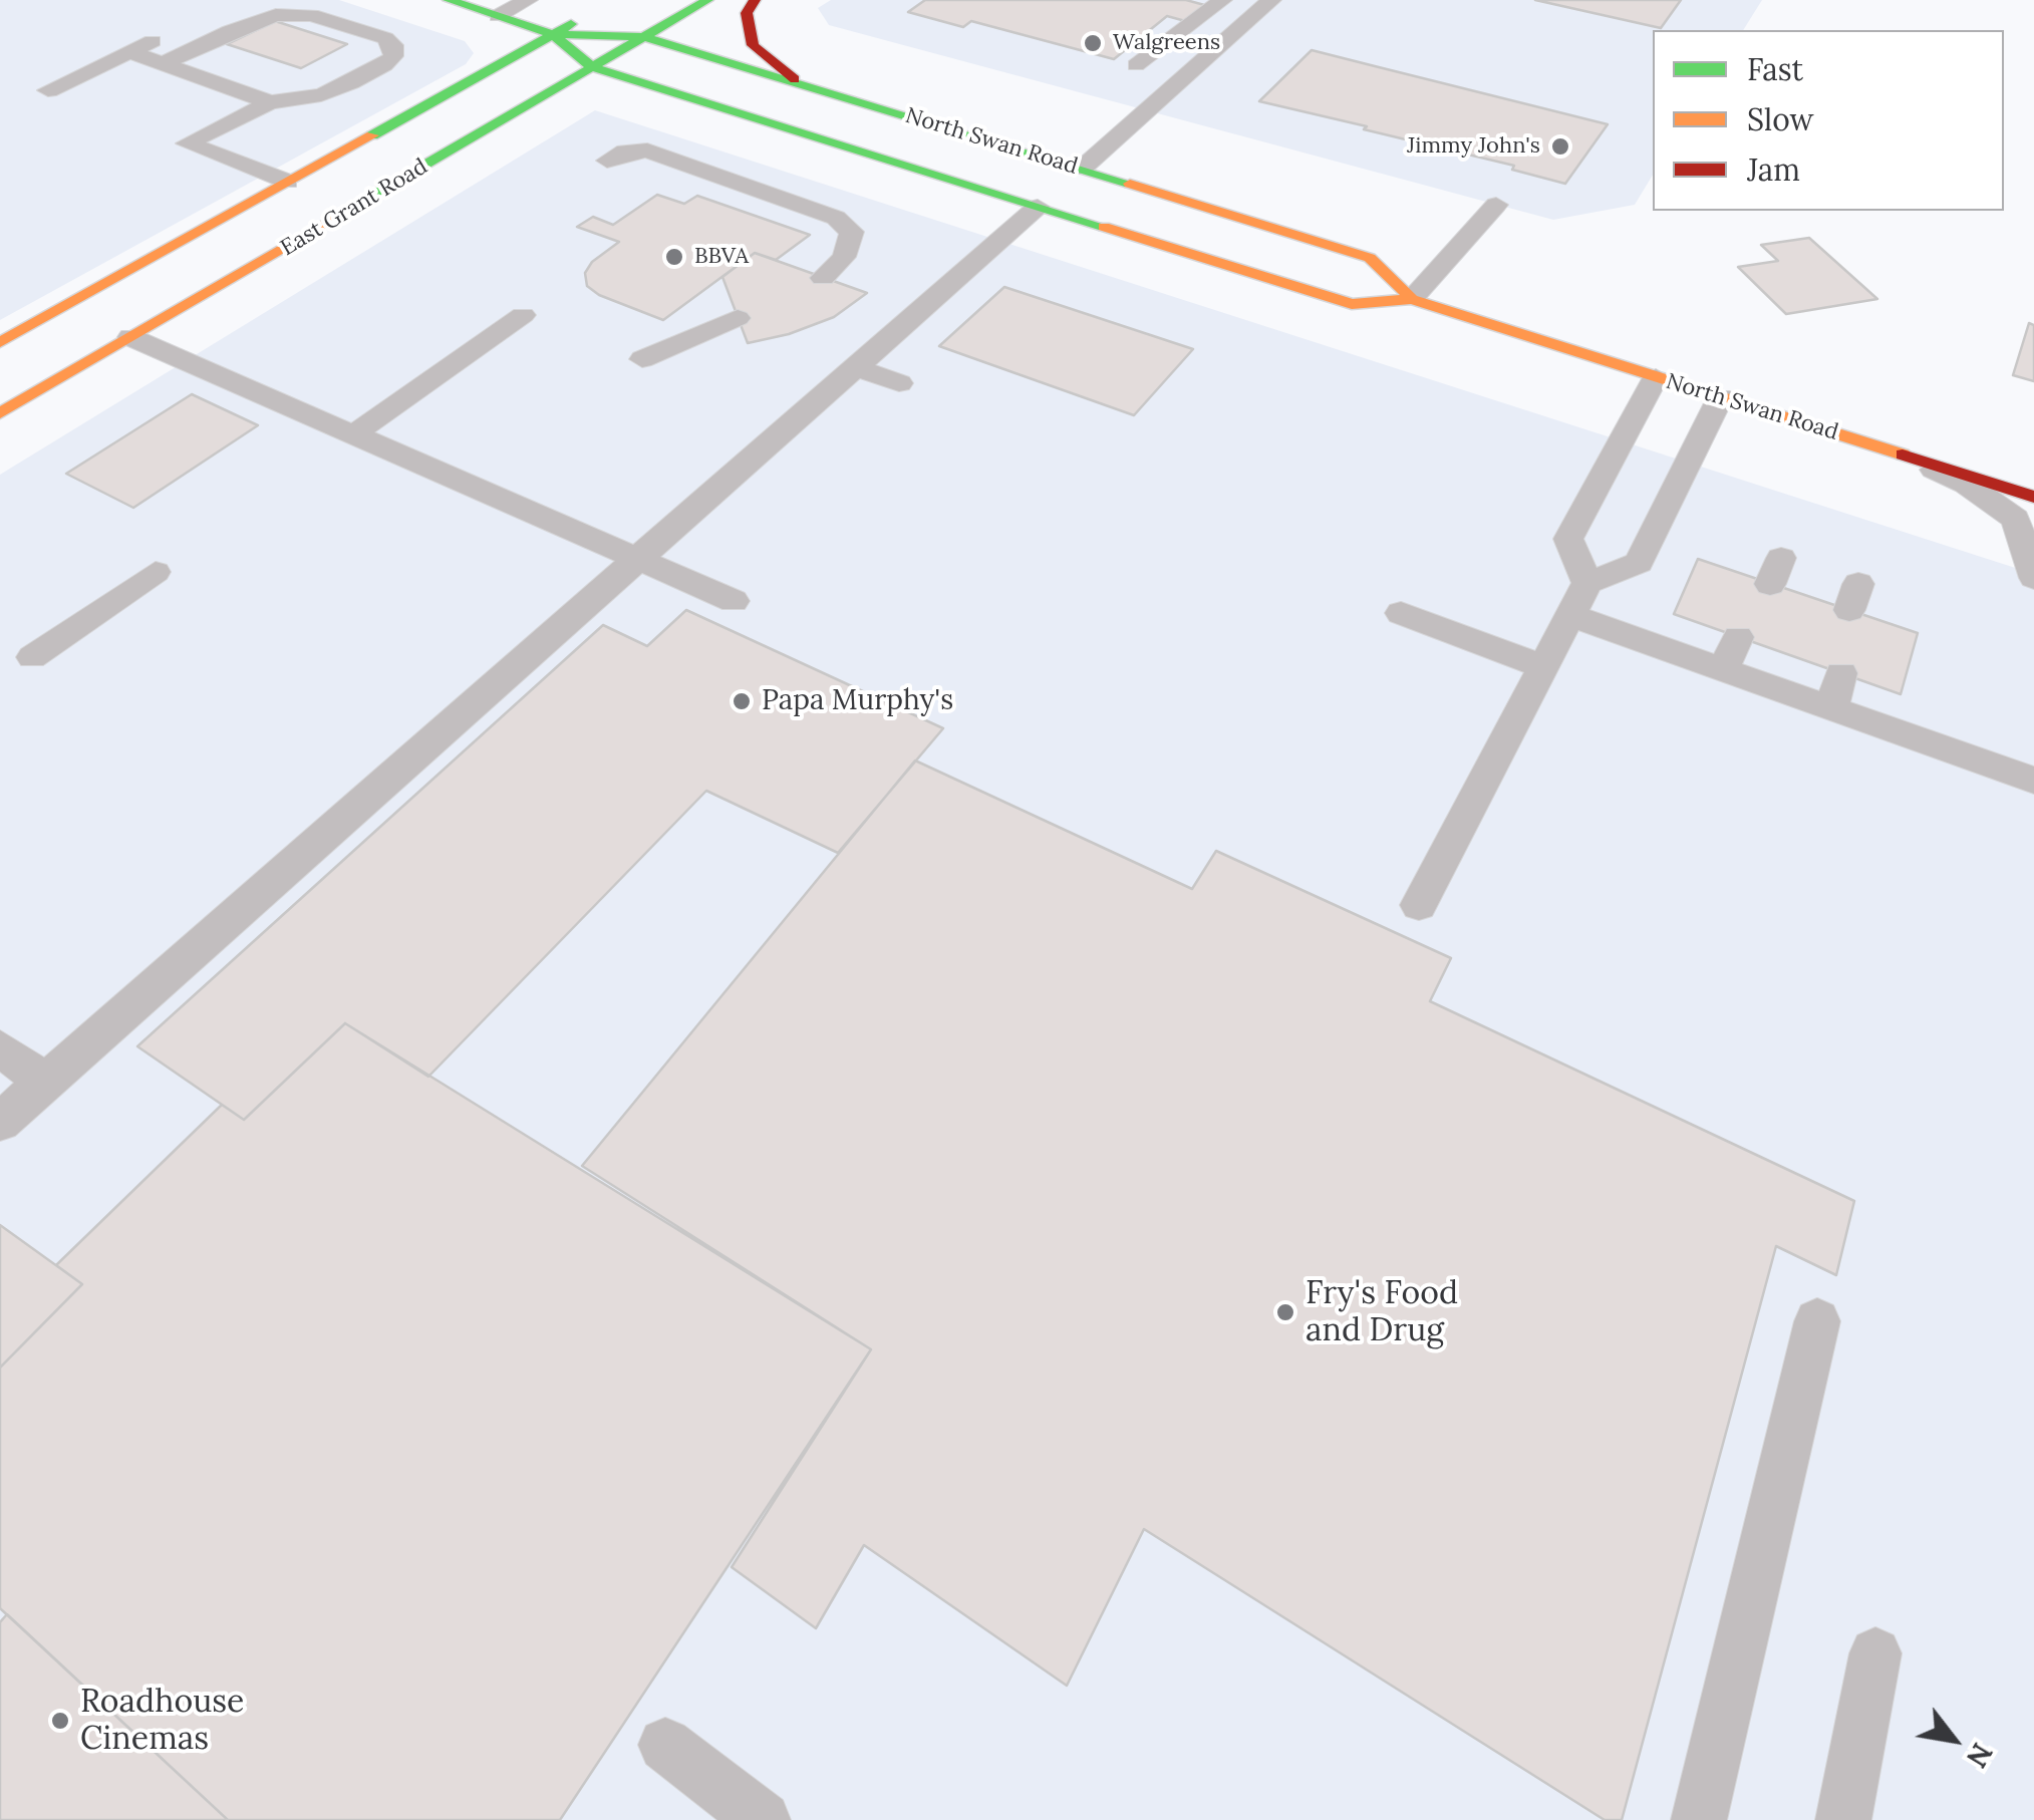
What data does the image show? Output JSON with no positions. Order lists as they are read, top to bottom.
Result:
{
  "streets": {
    "main road": ["North Swan Road", "East Grant Road"]
  },
  "crossings": [
    ["North Swan Road", "East Grant Road"]
  ],
  "places": [
    "Walgreens",
    "Jimmy John's",
    "BBVA",
    "Papa Murphy's",
    "Fry's Food and Drug",
    "Roadhouse Cinemas"
  ],
  "legend": ["Fast", "Slow", "Jam"],
  "north": "bottom right"
}
